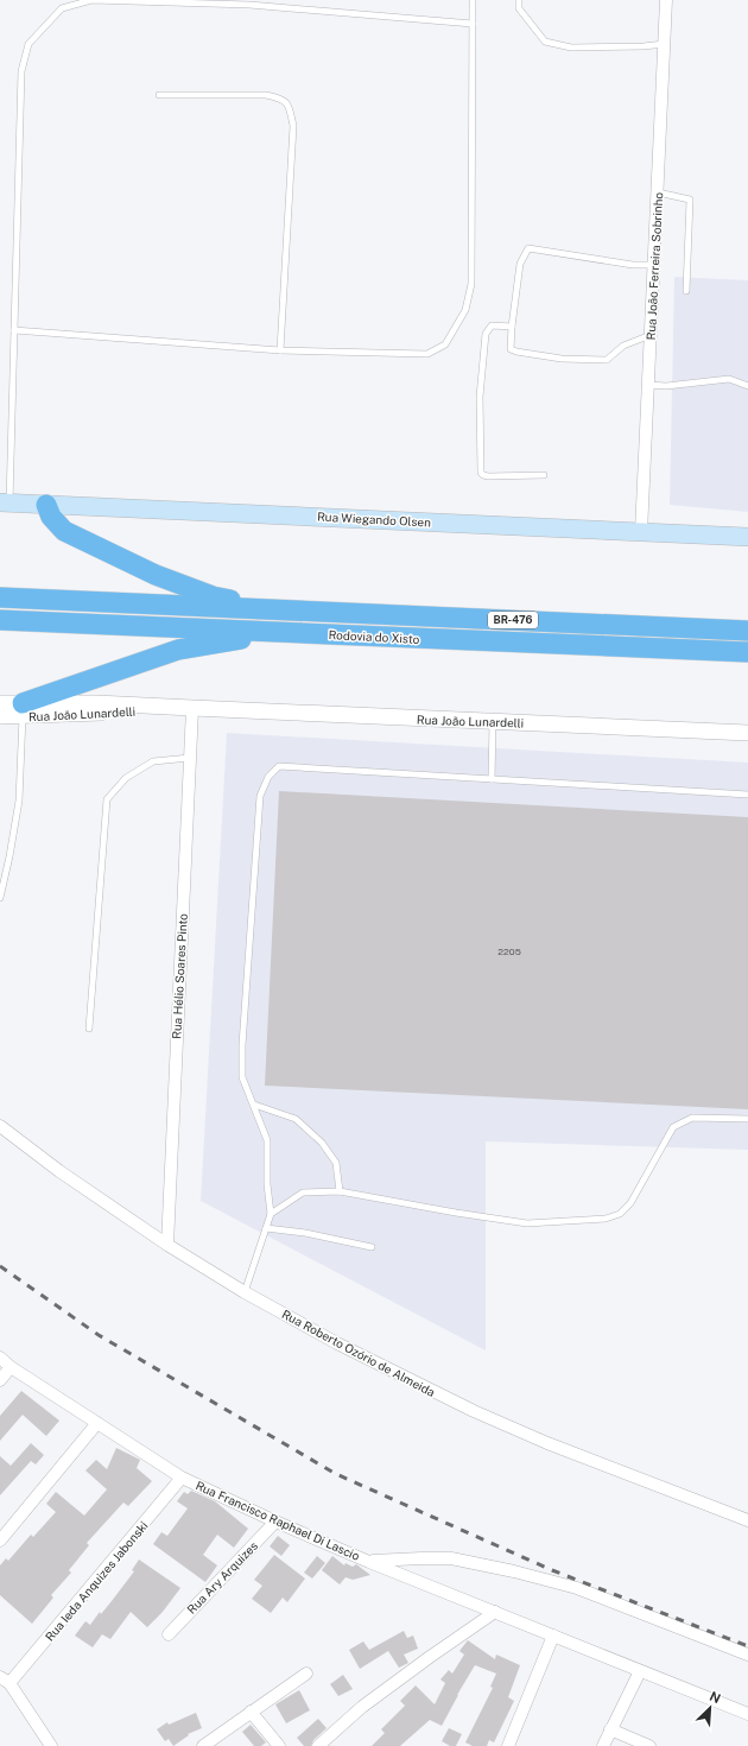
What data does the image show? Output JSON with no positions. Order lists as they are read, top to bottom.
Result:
{
  "streets": {
    "highway": ["BR-476", "Rodovia do Xisto"],
    "main road": ["Rua Wiegando Olsen"],
    "street": [
      "Rua João Ferreira Sobrinho",
      "Rua João Lunardelli",
      "Rua Hélio Soares Pinto",
      "Rua Roberto Ozório de Almeida",
      "Rua Francisco Raphael Di Lascio",
      "Rua Ary Arquizes",
      "Rua Ieda Anquizes Jabonski"
    ]
  },
  "crossings": [
    ["Rua João Ferreira Sobrinho", "Rua Wiegando Olsen"],
    ["Rua João Lunardelli", "Rua Hélio Soares Pinto"],
    ["Rua Hélio Soares Pinto", "Rua Roberto Ozório de Almeida"],
    ["Rua Francisco Raphael Di Lascio", "Rua Ary Arquizes"],
    ["Rua Francisco Raphael Di Lascio", "Rua Ieda Anquizes Jabonski"]
  ],
  "house_numbers": ["2205"],
  "north": "top right"
}
